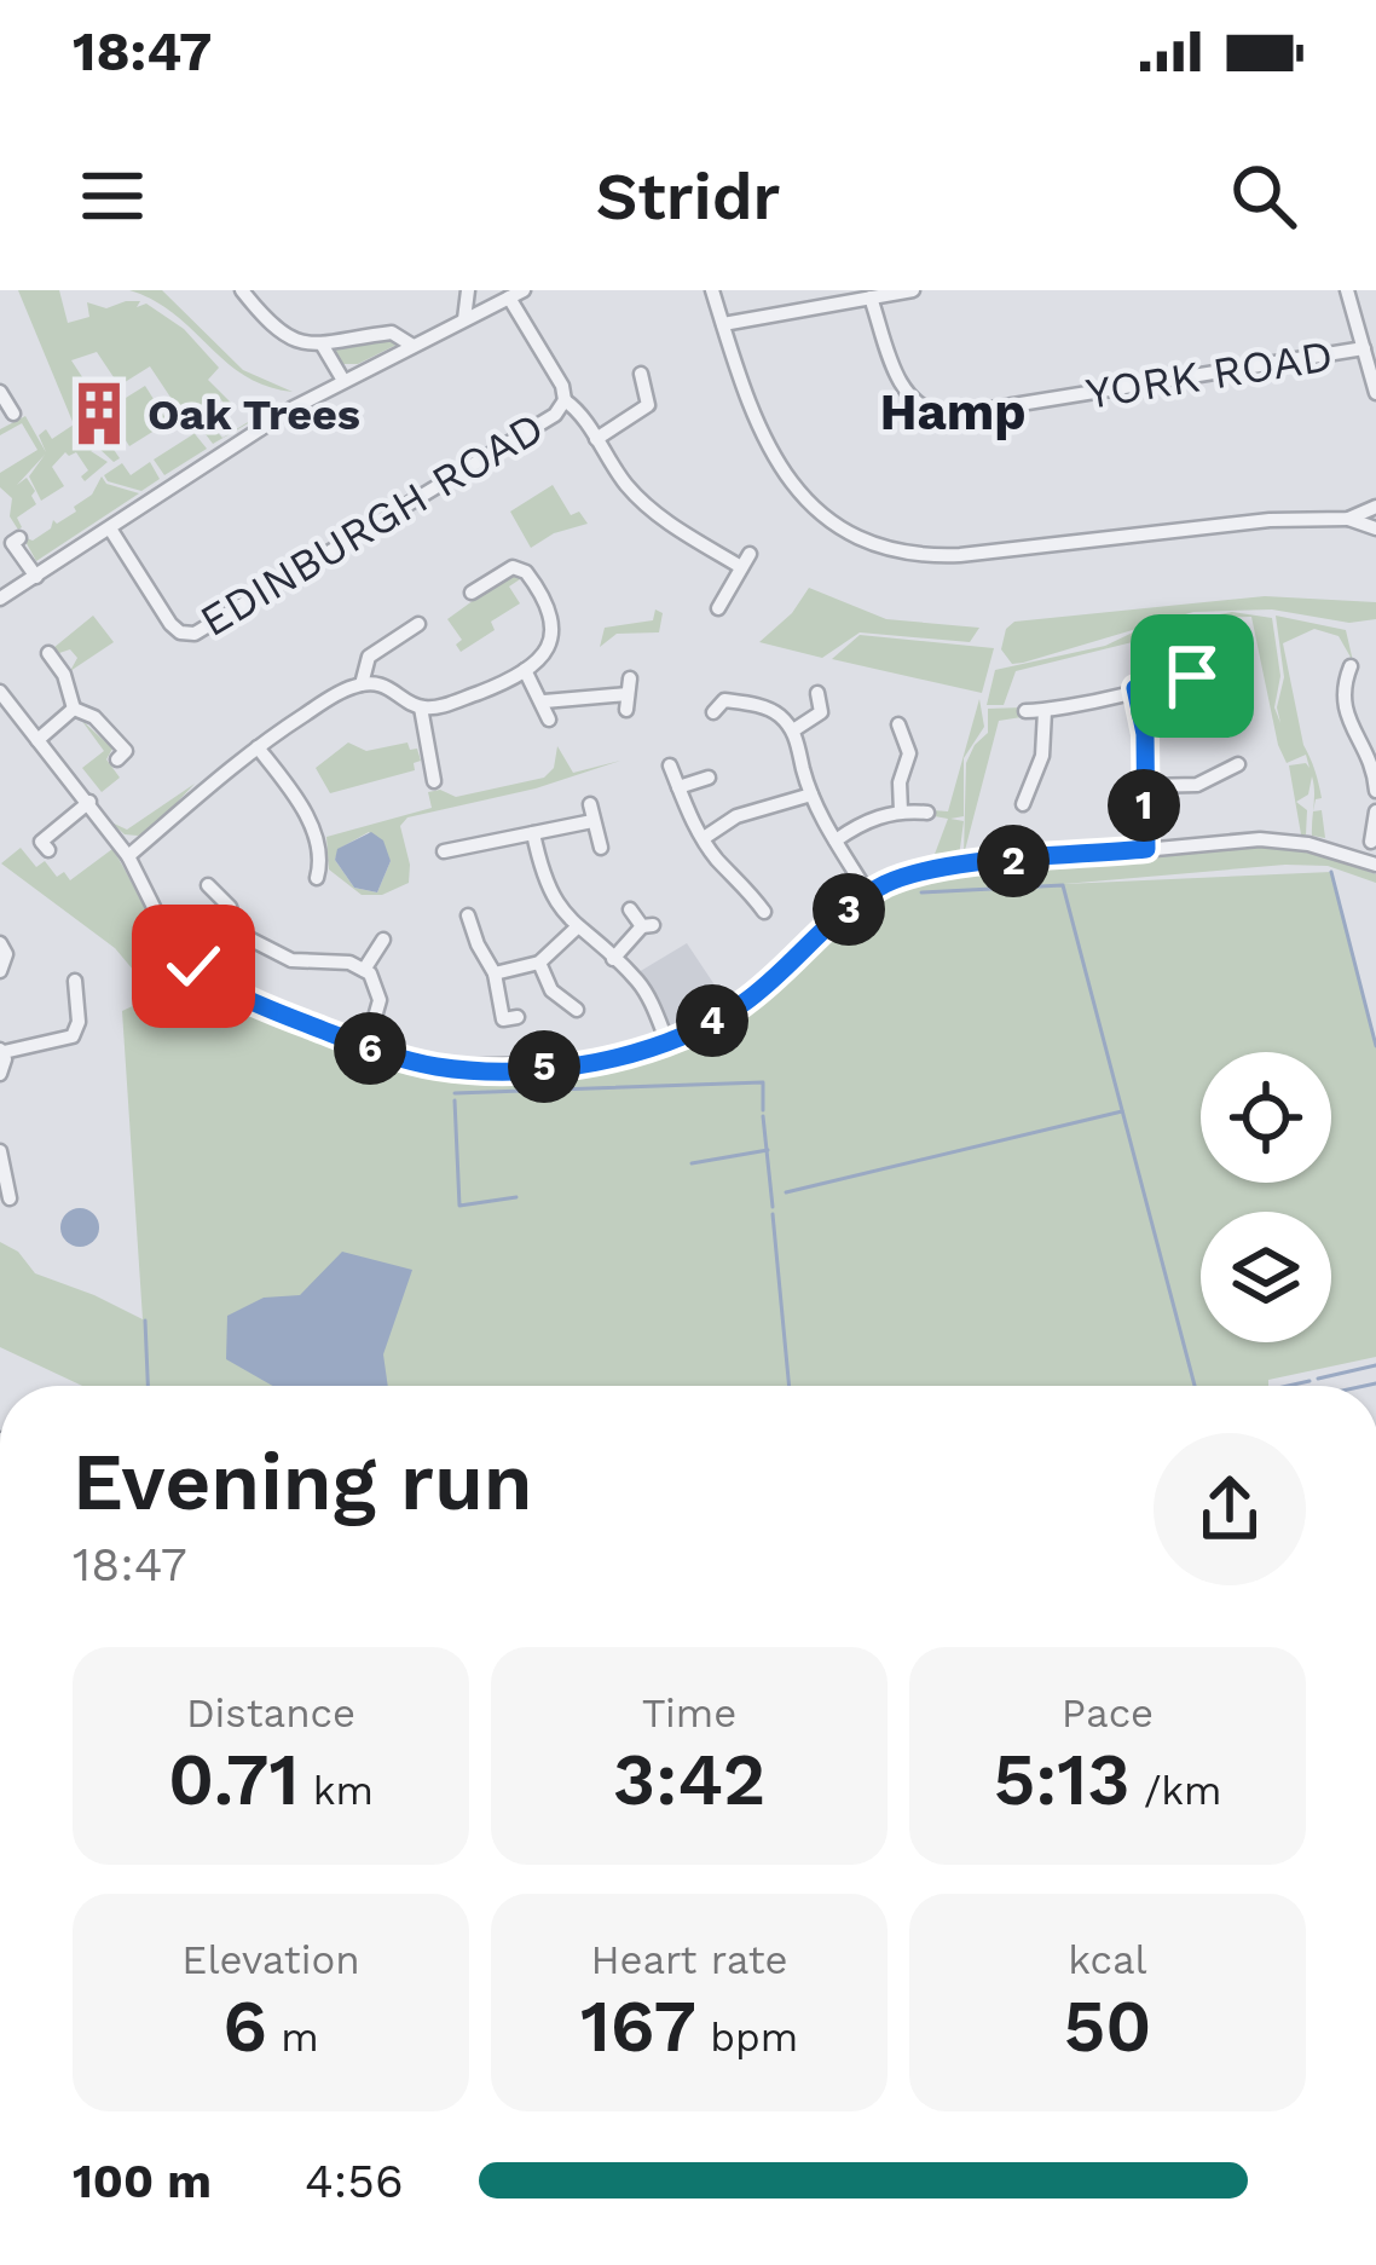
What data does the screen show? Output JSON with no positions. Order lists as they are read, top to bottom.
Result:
{
  "streets": {
    "street": ["YORK ROAD", "EDINBURGH ROAD"]
  },
  "districts": ["Hamp"],
  "places": {
    "building": ["Oak Trees"]
  },
  "page": {
    "status": "18:47",
    "header": "Stridr",
    "pins": [
      "1",
      "2",
      "3",
      "4",
      "6",
      "5"
    ],
    "heading": ["Evening run", "18:47"],
    "stats": [
      ["Distance", "0.71 km"],
      ["Time", "3:42"],
      ["Pace", "5:13 /km"],
      ["Elevation", "6 m"],
      ["Heart rate", "167 bpm"],
      ["kcal", "50"]
    ],
    "list": [
      {
        "name": "100 m",
        "note": "4:56"
      }
    ]
  }
}
